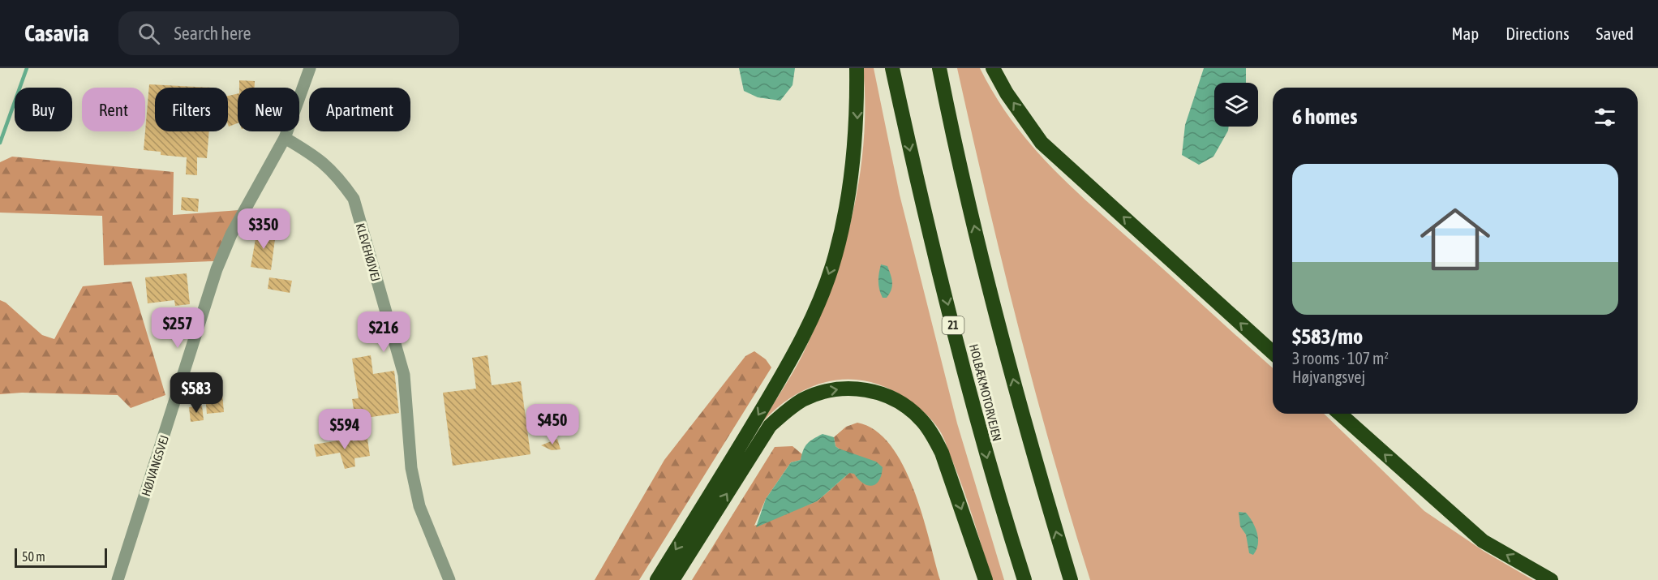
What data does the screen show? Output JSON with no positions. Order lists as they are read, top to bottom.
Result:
{
  "streets": {
    "highway": ["21", "HOLBÆKMOTORVEJEN"],
    "street": ["KLEVEHØJVEJ", "HØJVANGSVEJ"]
  },
  "crossings": [
    ["KLEVEHØJVEJ", "HØJVANGSVEJ"]
  ],
  "scale_bar": "50 m",
  "page": {
    "header": "Casavia",
    "search": "Search here",
    "nav": ["Map", "Directions", "Saved"],
    "chip": [
      "Buy",
      "Rent",
      "Filters",
      "New",
      "Apartment"
    ],
    "heading": "6 homes",
    "list": [
      {
        "name": "$583/mo",
        "note": "3 rooms · 107 m² · Højvangsvej"
      }
    ],
    "price": [
      "$350",
      "$257",
      "$216",
      "$583",
      "$450",
      "$594"
    ],
    "scale": "50 m"
  }
}
